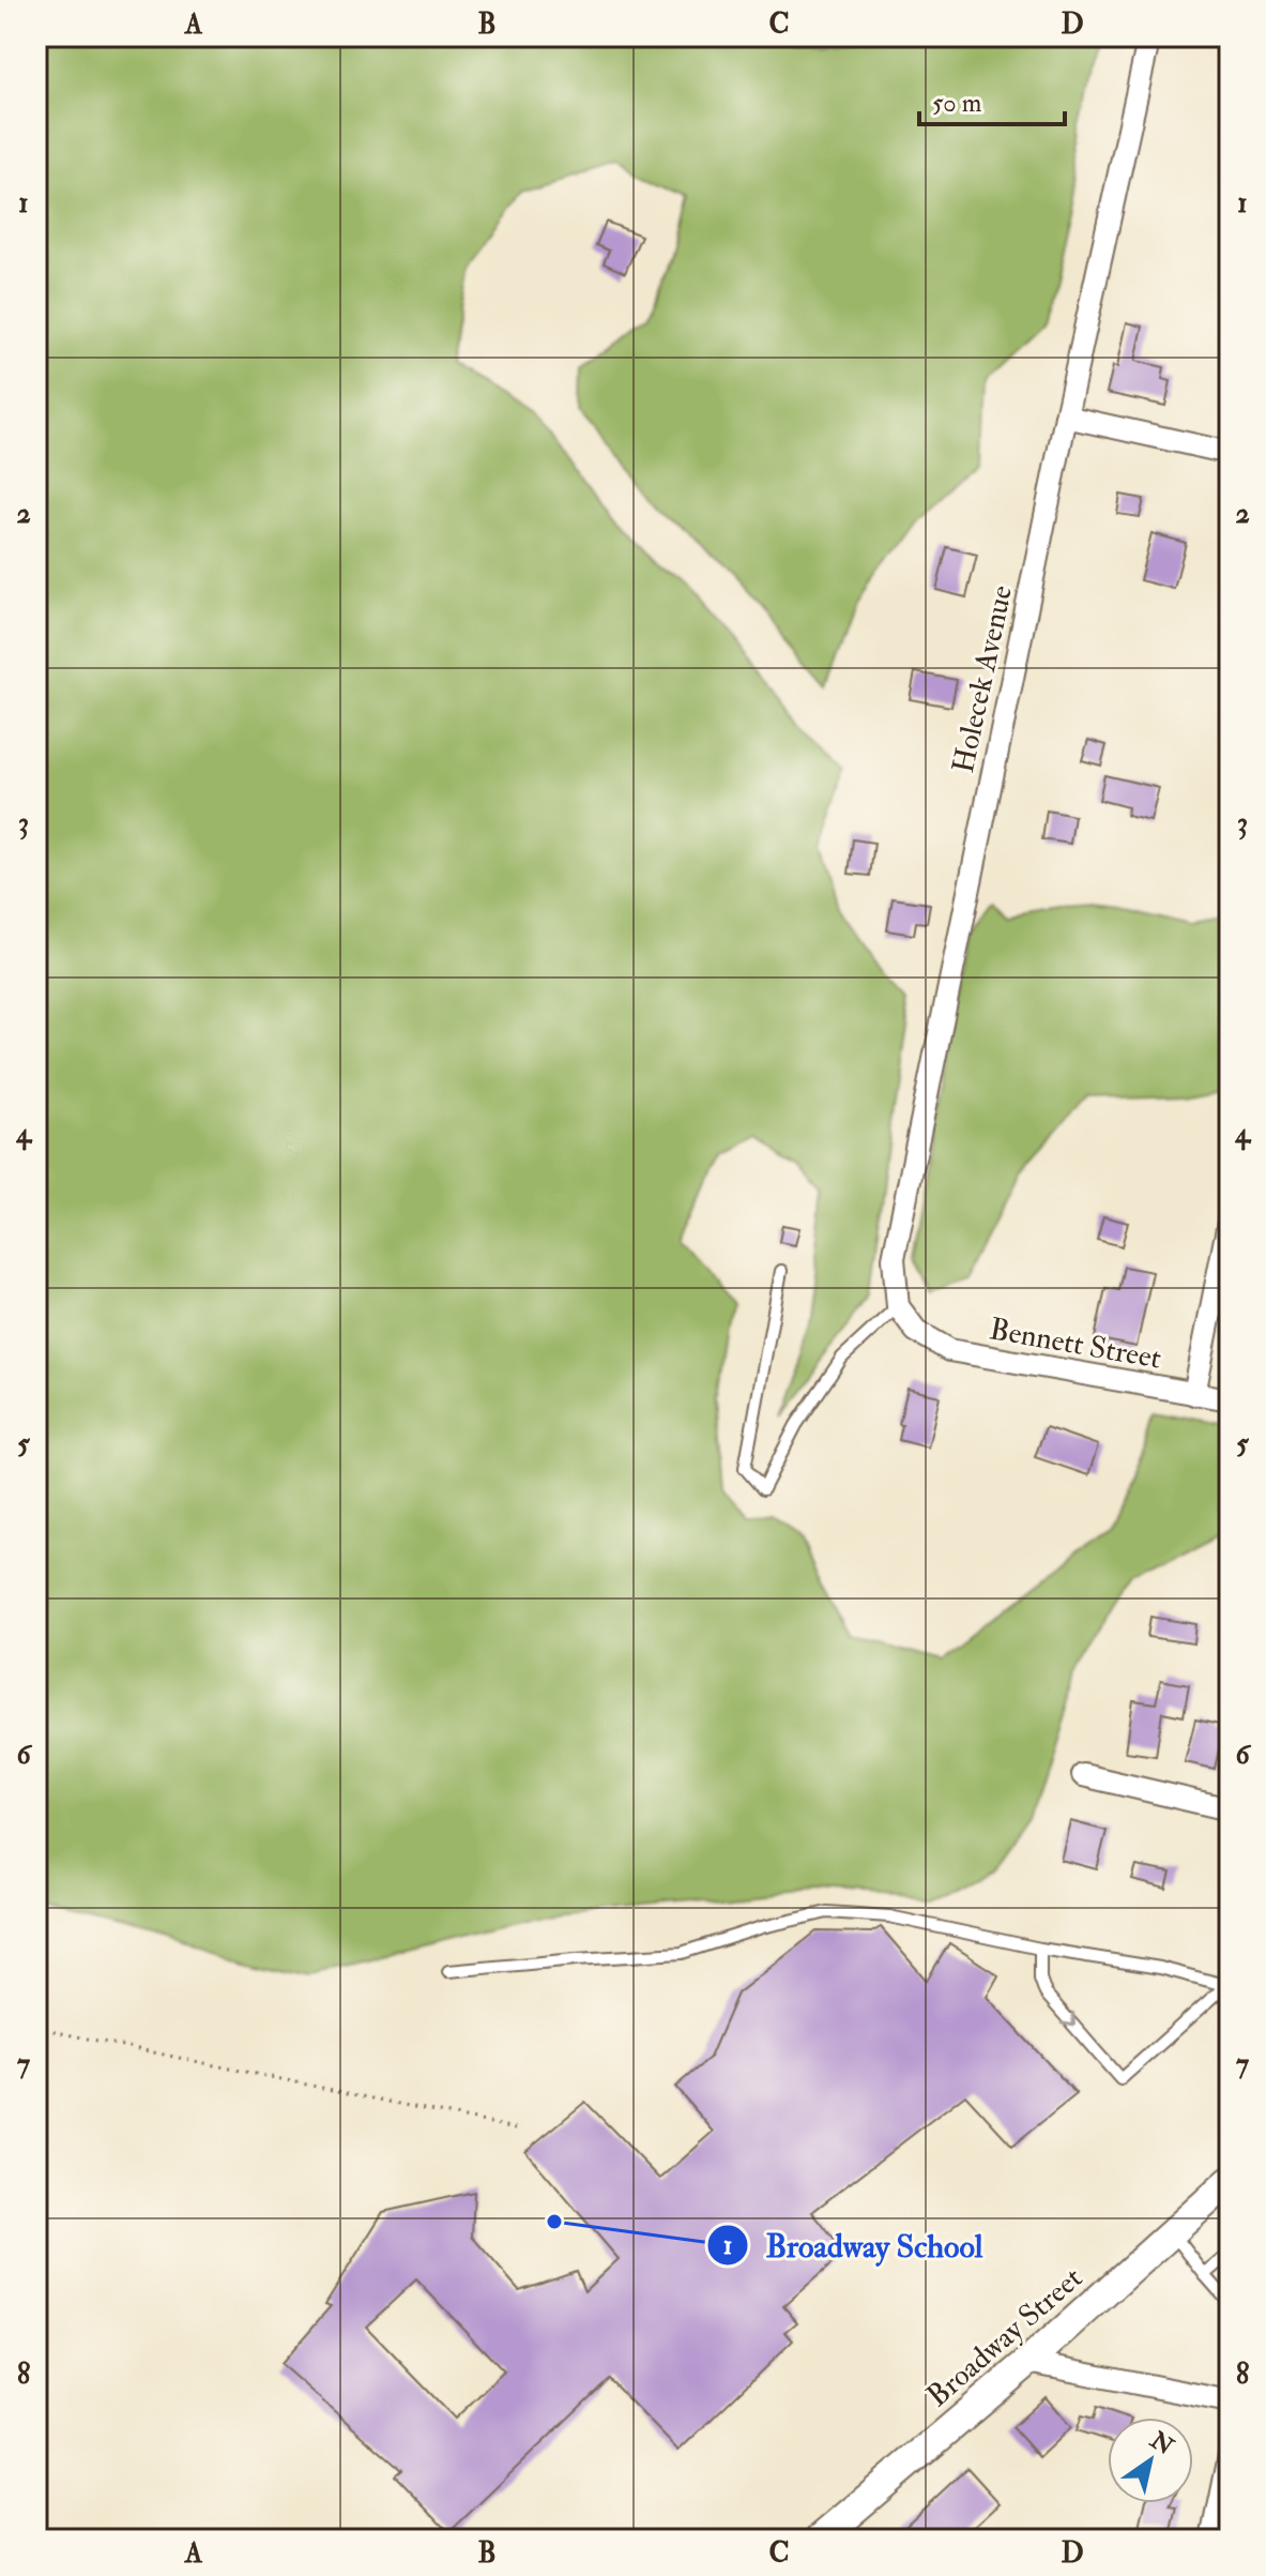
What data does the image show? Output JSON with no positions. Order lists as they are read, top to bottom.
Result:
{
  "streets": {
    "street": ["Holecek Avenue", "Bennett Street", "Broadway Street"]
  },
  "crossings": [
    ["Holecek Avenue", "Bennett Street"]
  ],
  "places": ["Broadway School"],
  "scale_bar": "50 m",
  "north": "top right",
  "grid": {
    "columns": [
      "A",
      "B",
      "C",
      "D"
    ],
    "rows": [
      "1",
      "2",
      "3",
      "4",
      "5",
      "6",
      "7",
      "8"
    ]
  }
}
